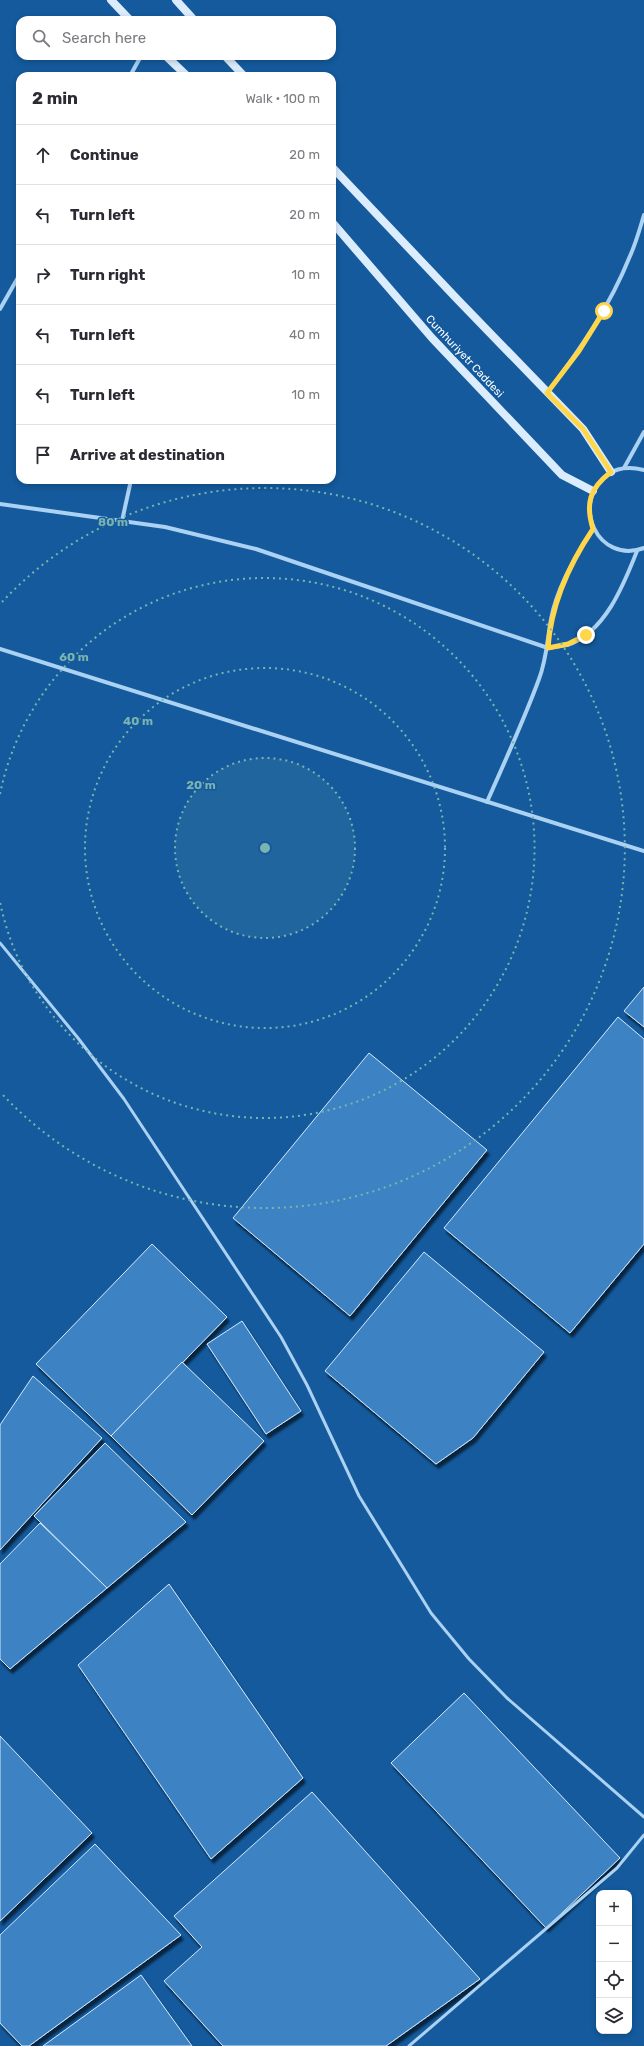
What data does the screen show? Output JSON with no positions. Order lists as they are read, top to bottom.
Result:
{
  "streets": {
    "main road": ["Cumhuriyetr Caddesi"]
  },
  "page": {
    "search": "Search here",
    "heading": ["2 min", "Walk · 100 m"],
    "list": [
      ["Continue", "20 m"],
      ["Turn left", "20 m"],
      ["Turn right", "10 m"],
      ["Turn left", "40 m"],
      ["Turn left", "10 m"],
      "Arrive at destination"
    ],
    "map_buttons": ["+", "−"]
  },
  "rings": [
    "80 m",
    "60 m",
    "40 m",
    "20 m"
  ]
}
